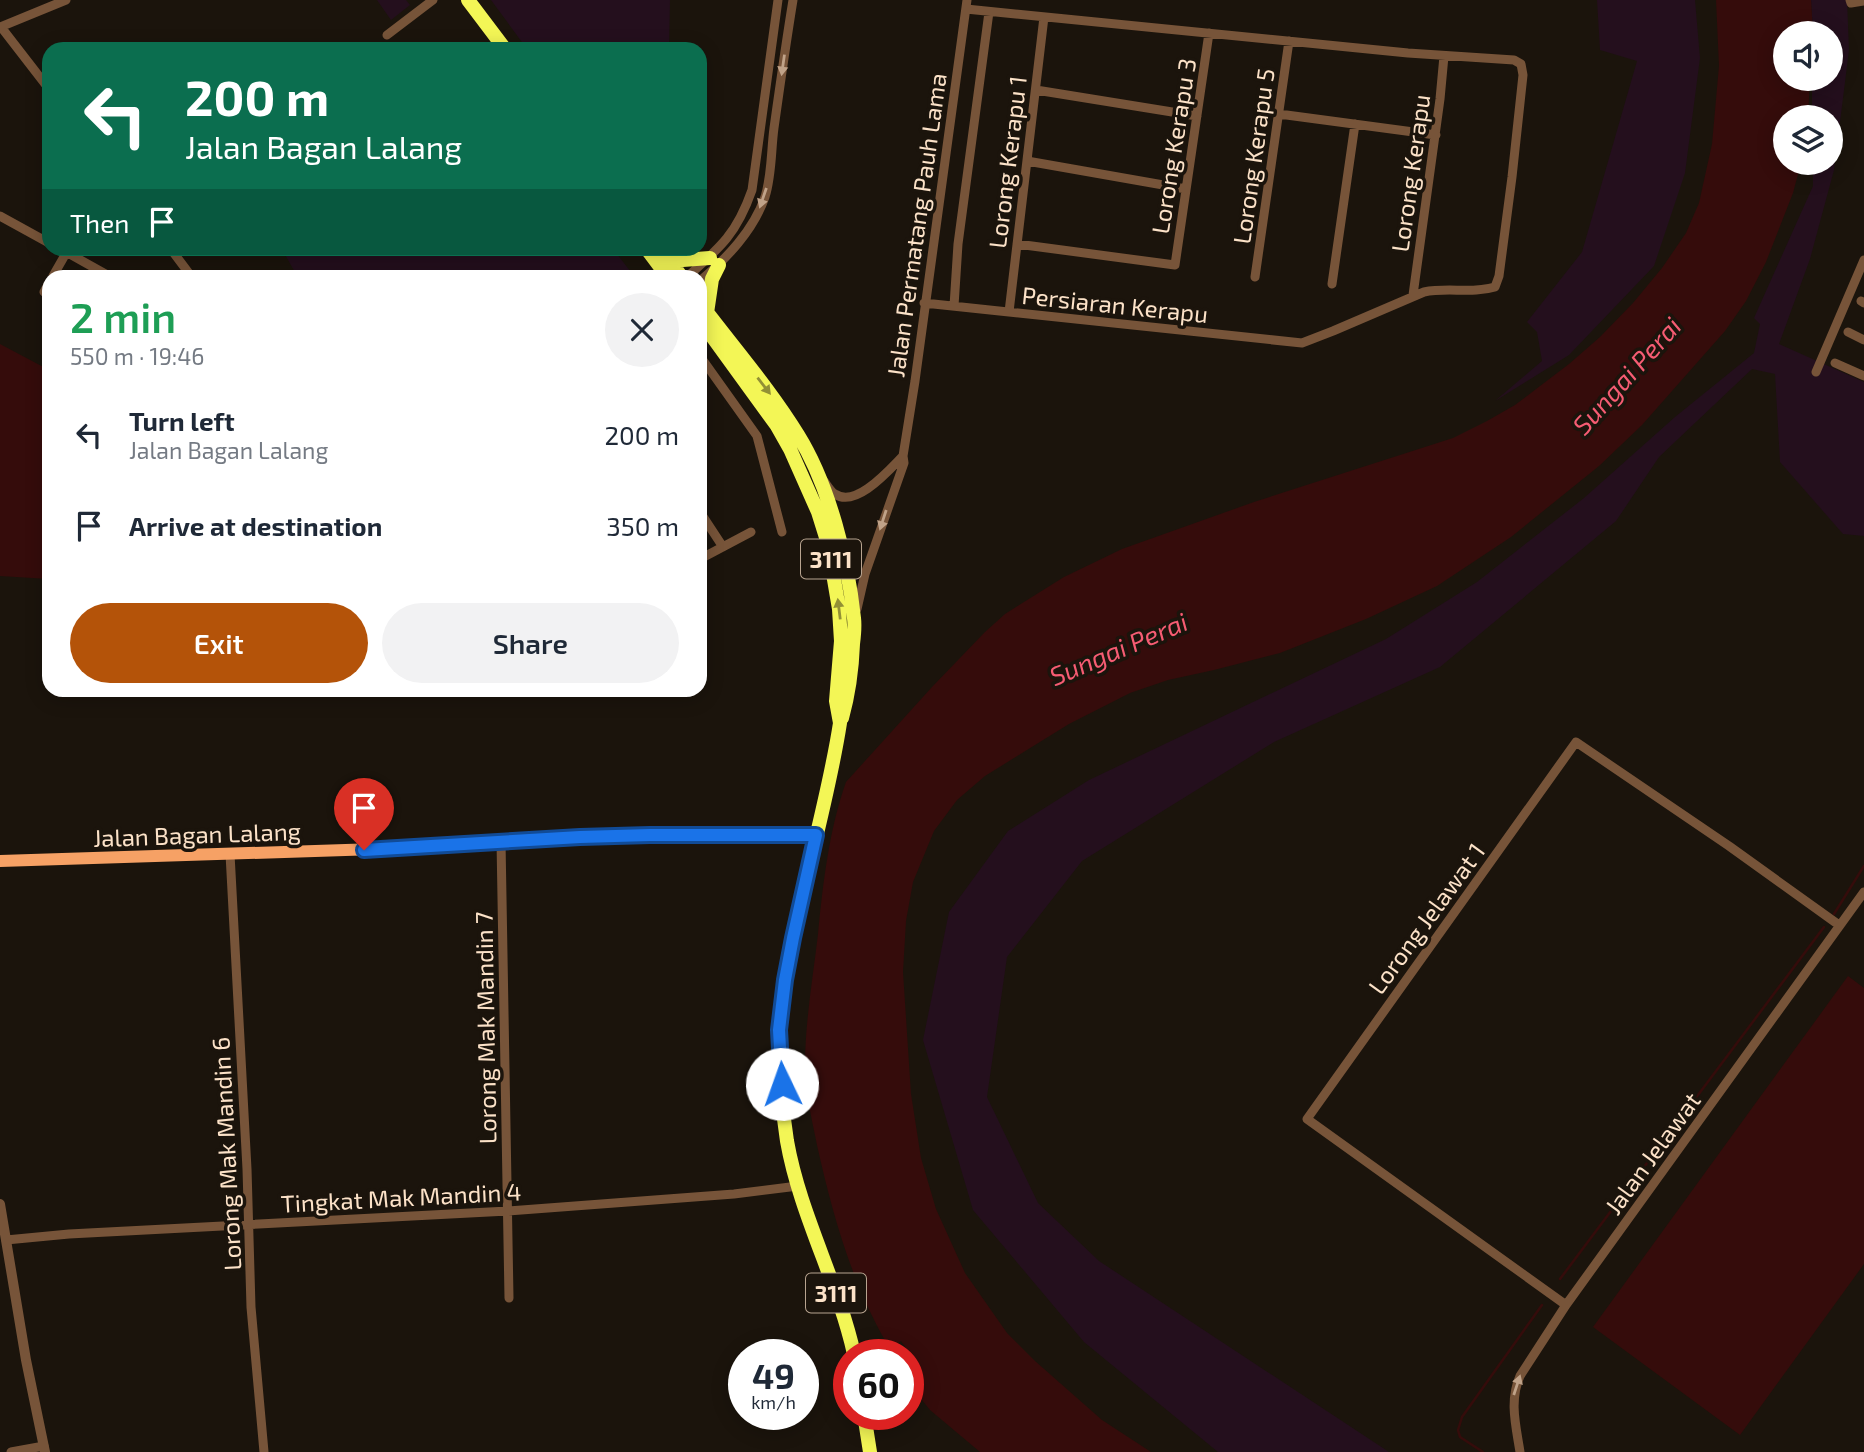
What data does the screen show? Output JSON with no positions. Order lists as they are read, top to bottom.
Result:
{
  "streets": {
    "main road": ["3111", "Jalan Bagan Lalang"],
    "street": [
      "Lorong Kerapu 3",
      "Lorong Kerapu 5",
      "Lorong Kerapu 1",
      "Lorong Kerapu",
      "Jalan Permatang Pauh Lama",
      "Persiaran Kerapu",
      "Lorong Jelawat 1",
      "Lorong Mak Mandin 7",
      "Jalan Jelawat",
      "Lorong Mak Mandin 6",
      "Tingkat Mak Mandin 4"
    ]
  },
  "crossings": [
    ["Lorong Kerapu 3", "Lorong Kerapu 1"],
    ["Lorong Kerapu 1", "Persiaran Kerapu"],
    ["Lorong Kerapu", "Persiaran Kerapu"],
    ["Jalan Permatang Pauh Lama", "Persiaran Kerapu"],
    ["3111", "Jalan Bagan Lalang"],
    ["3111", "Tingkat Mak Mandin 4"],
    ["Jalan Bagan Lalang", "Lorong Mak Mandin 7"],
    ["Jalan Bagan Lalang", "Lorong Mak Mandin 6"],
    ["Lorong Jelawat 1", "Jalan Jelawat"],
    ["Lorong Mak Mandin 7", "Tingkat Mak Mandin 4"],
    ["Lorong Mak Mandin 6", "Tingkat Mak Mandin 4"]
  ],
  "water": ["Sungai Perai"],
  "page": {
    "turn": ["200 m", "Jalan Bagan Lalang"],
    "then": "Then",
    "heading": ["2 min", "550 m · 19:46"],
    "list": [
      {
        "name": "Turn left",
        "note": "Jalan Bagan Lalang",
        "value": "200 m"
      },
      {
        "name": "Arrive at destination",
        "value": "350 m"
      }
    ],
    "buttons": ["Exit", "Share"],
    "speed": "49 km/h",
    "limit": "60"
  }
}
